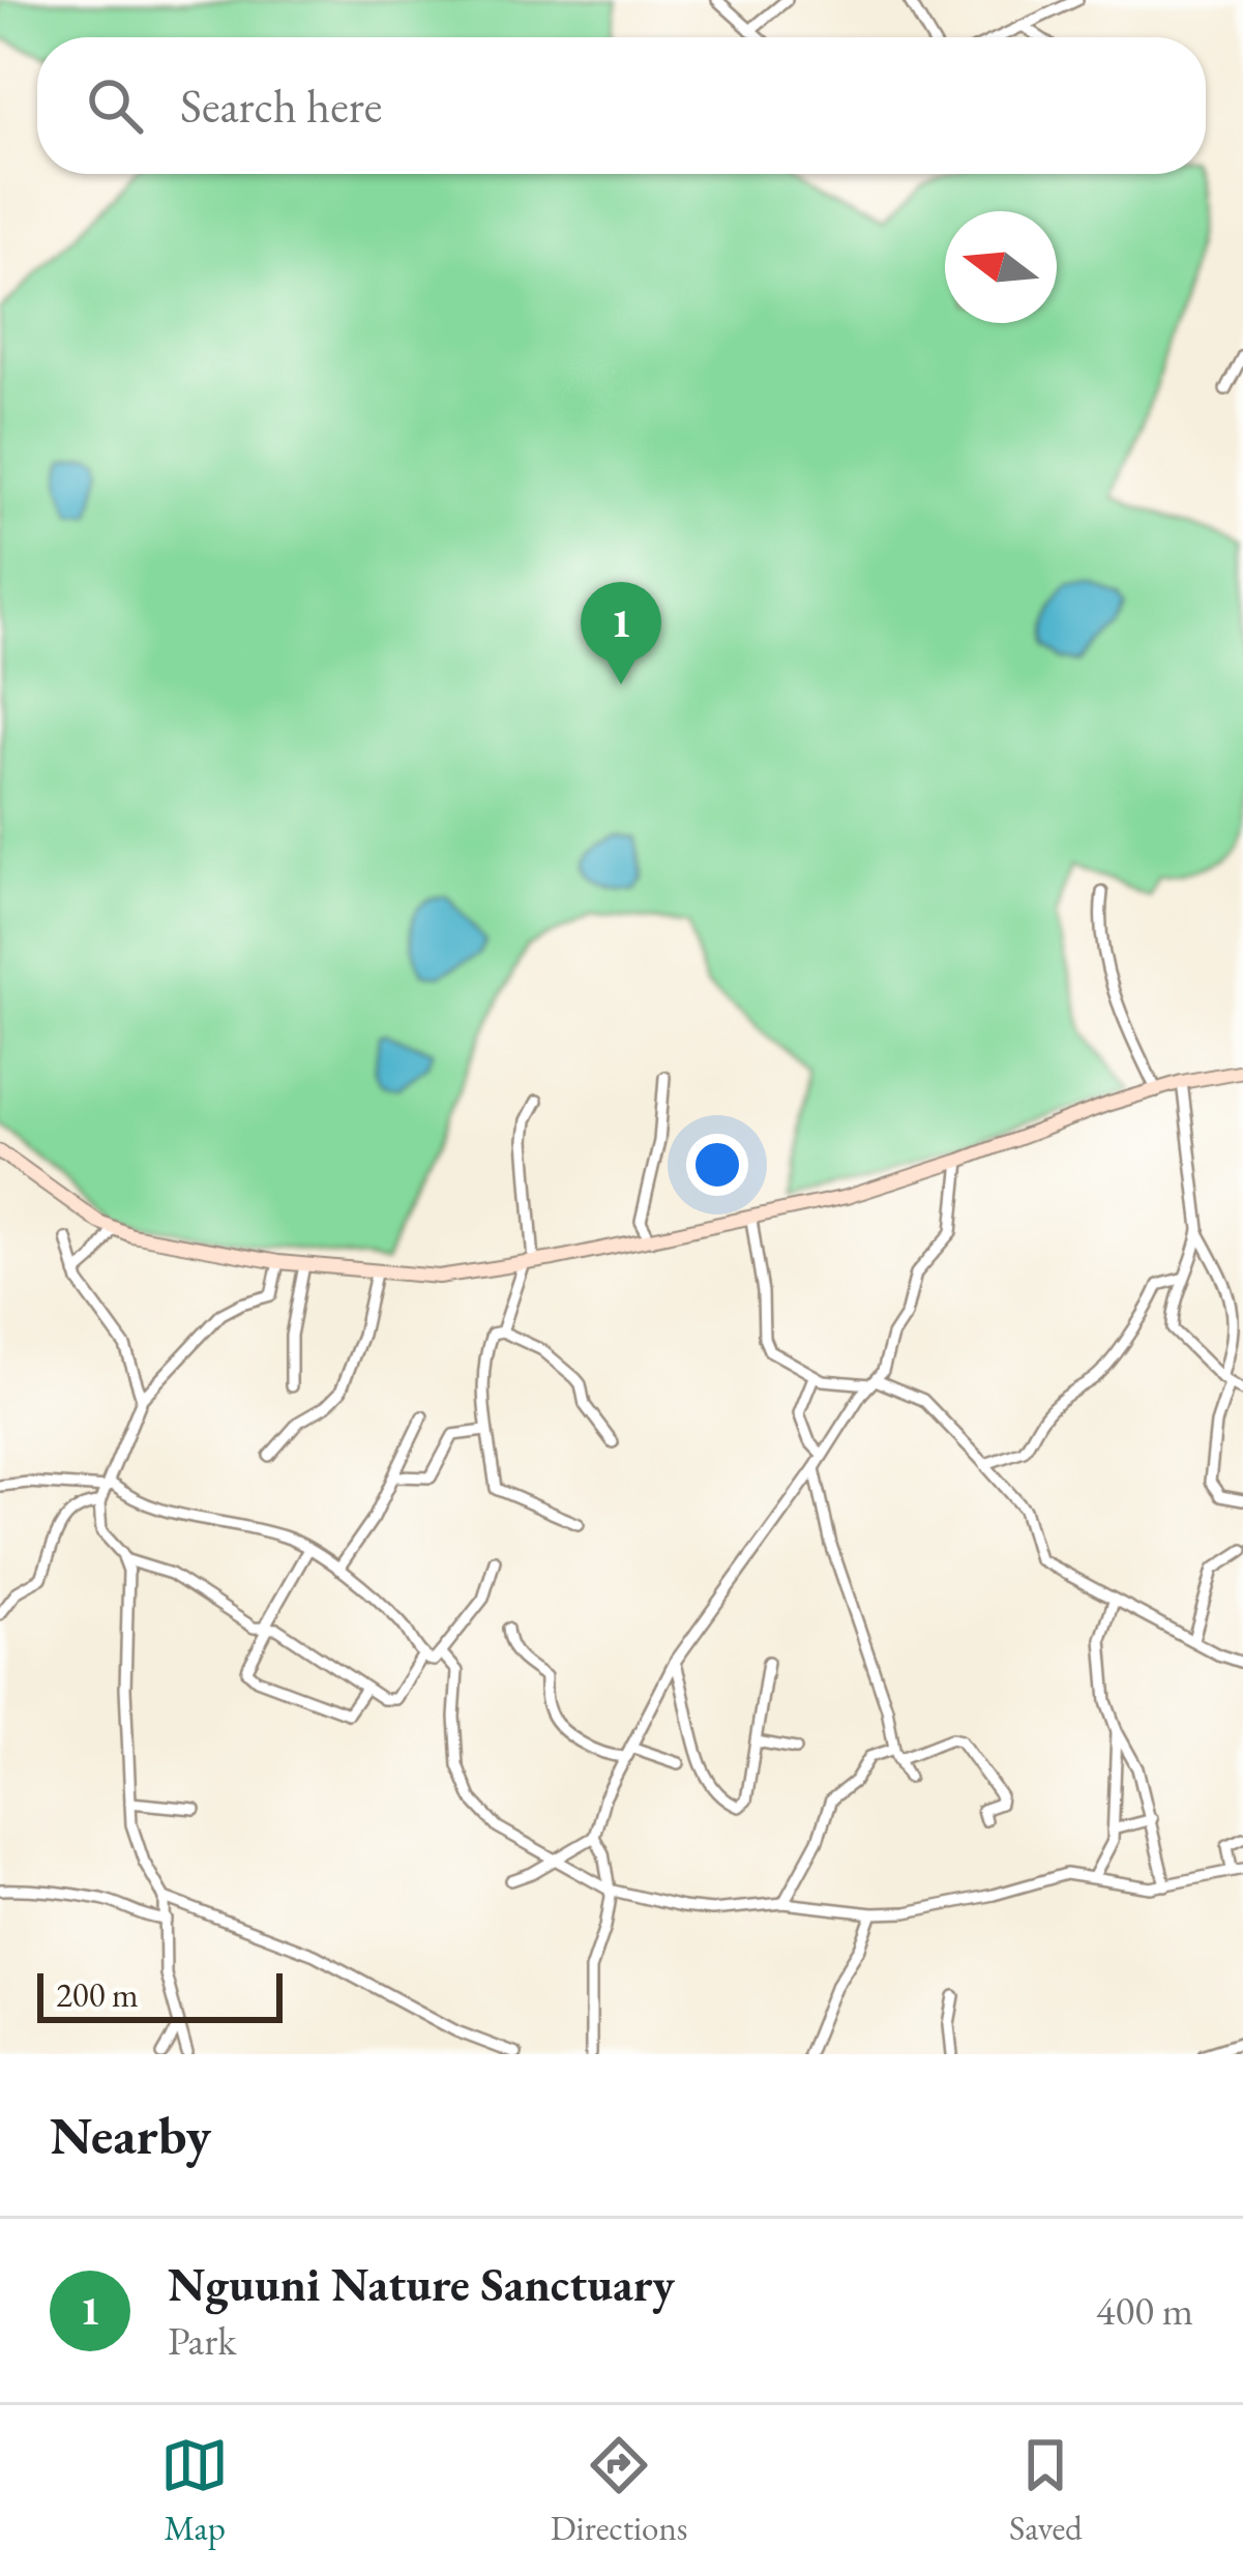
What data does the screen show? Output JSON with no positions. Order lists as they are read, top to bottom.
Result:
{
  "scale_bar": "200 m",
  "north": "left",
  "page": {
    "search": "Search here",
    "pins": "1",
    "scale": "200 m",
    "heading": "Nearby",
    "list": [
      {
        "mark": "1",
        "name": "Nguuni Nature Sanctuary",
        "note": "Park",
        "value": "400 m"
      }
    ],
    "nav": ["Map", "Directions", "Saved"]
  }
}
